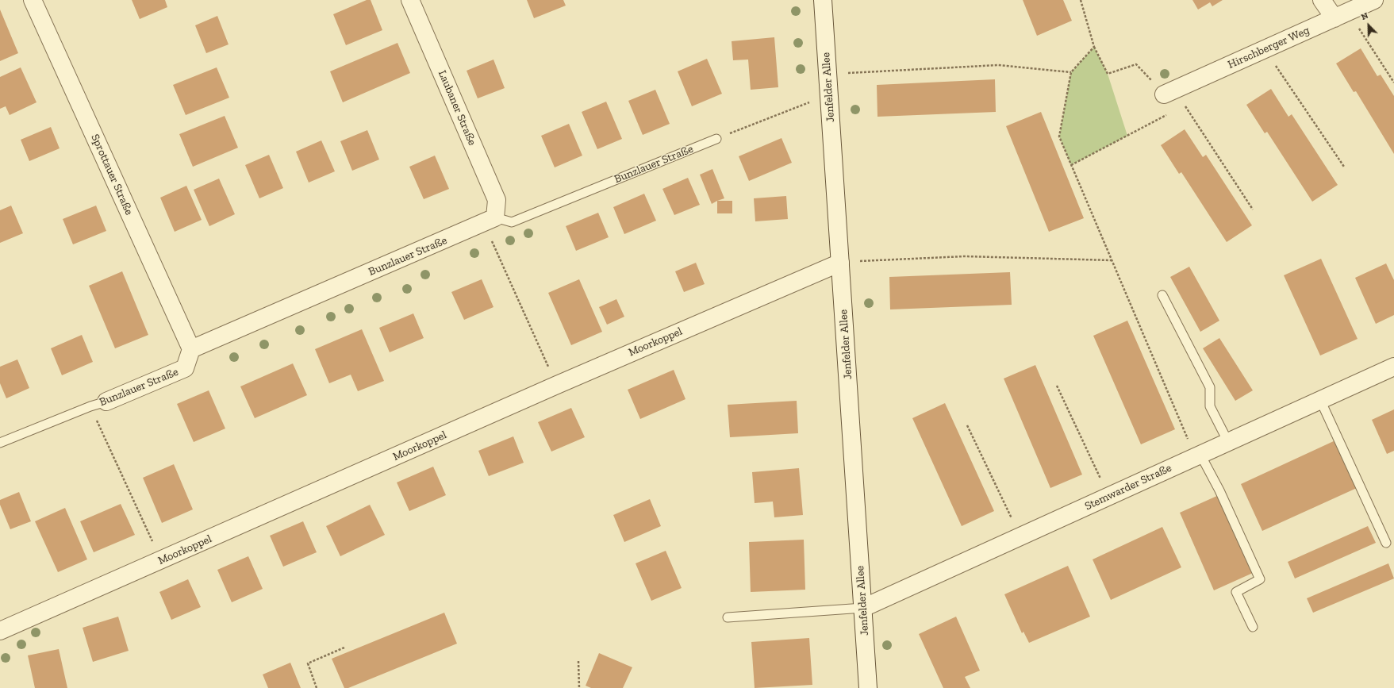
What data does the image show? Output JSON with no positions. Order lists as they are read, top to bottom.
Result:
{
  "streets": {
    "street": [
      "Hirschberger Weg",
      "Jenfelder Allee",
      "Laubaner Straße",
      "Bunzlauer Straße",
      "Sprottauer Straße",
      "Moorkoppel",
      "Stemwarder Straße"
    ]
  },
  "crossings": [
    ["Jenfelder Allee", "Moorkoppel"],
    ["Jenfelder Allee", "Stemwarder Straße"],
    ["Laubaner Straße", "Bunzlauer Straße"],
    ["Bunzlauer Straße", "Sprottauer Straße"]
  ],
  "north": "top left"
}
